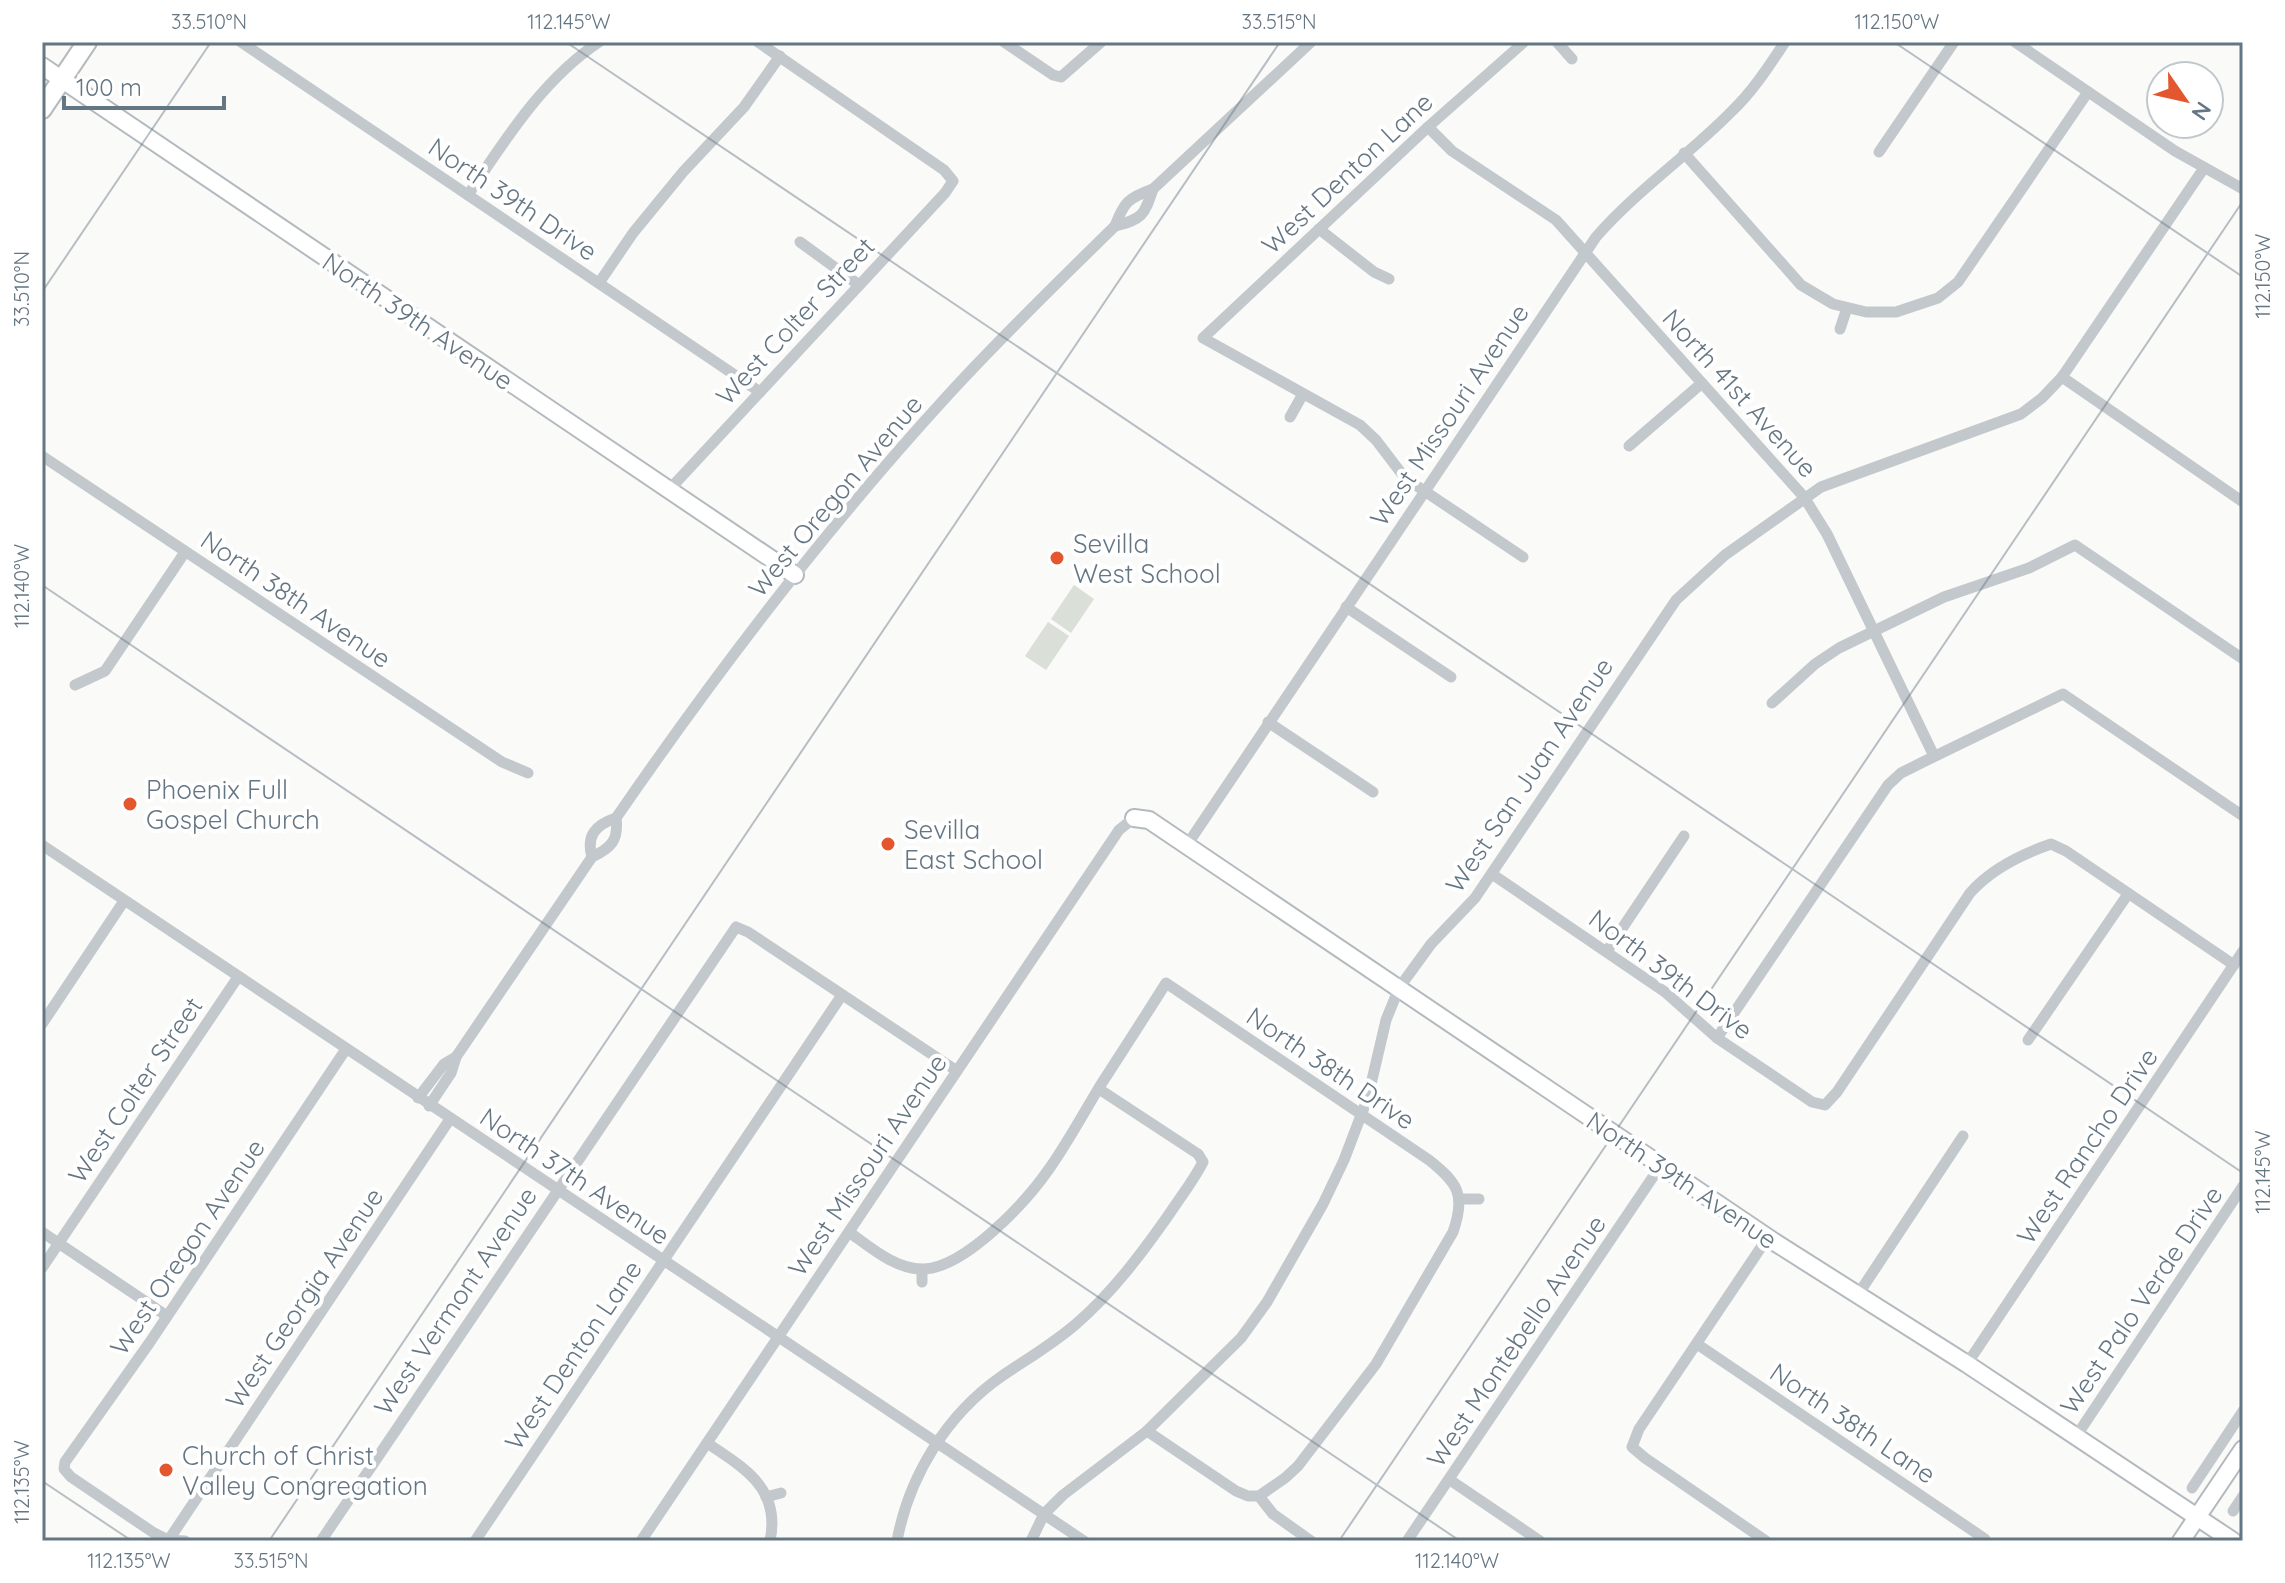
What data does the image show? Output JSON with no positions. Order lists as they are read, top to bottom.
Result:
{
  "streets": {
    "street": [
      "West Denton Lane",
      "North 39th Drive",
      "North 39th Avenue",
      "West Colter Street",
      "North 41st Avenue",
      "West Missouri Avenue",
      "West Oregon Avenue",
      "North 38th Avenue",
      "West San Juan Avenue",
      "North 38th Drive",
      "West Rancho Drive",
      "North 37th Avenue",
      "West Georgia Avenue",
      "West Palo Verde Drive",
      "West Vermont Avenue",
      "West Montebello Avenue",
      "North 38th Lane"
    ]
  },
  "crossings": [
    ["West Denton Lane", "North 41st Avenue"],
    ["West Denton Lane", "North 37th Avenue"],
    ["West Denton Lane", "West Vermont Avenue"],
    ["North 39th Drive", "West Colter Street"],
    ["North 39th Drive", "West San Juan Avenue"],
    ["North 39th Avenue", "West Colter Street"],
    ["North 39th Avenue", "West Missouri Avenue"],
    ["North 39th Avenue", "West Oregon Avenue"],
    ["North 39th Avenue", "West San Juan Avenue"],
    ["North 39th Avenue", "West Rancho Drive"],
    ["North 39th Avenue", "West Palo Verde Drive"],
    ["North 39th Avenue", "West Montebello Avenue"],
    ["West Colter Street", "North 37th Avenue"],
    ["North 41st Avenue", "West Missouri Avenue"],
    ["North 41st Avenue", "West San Juan Avenue"],
    ["West Missouri Avenue", "North 37th Avenue"],
    ["West Oregon Avenue", "North 37th Avenue"],
    ["West Oregon Avenue", "West Georgia Avenue"],
    ["West San Juan Avenue", "North 38th Drive"],
    ["West San Juan Avenue", "North 37th Avenue"],
    ["North 37th Avenue", "West Georgia Avenue"],
    ["North 37th Avenue", "West Vermont Avenue"]
  ],
  "places": [
    "Sevilla West School",
    "Phoenix Full Gospel Church",
    "Sevilla East School",
    "Church of Christ Valley Congregation"
  ],
  "scale_bar": "100 m",
  "north": "bottom right",
  "coordinates": [
    "33.510°N",
    "112.145°W",
    "33.515°N",
    "112.150°W",
    "112.140°W",
    "112.135°W"
  ]
}
